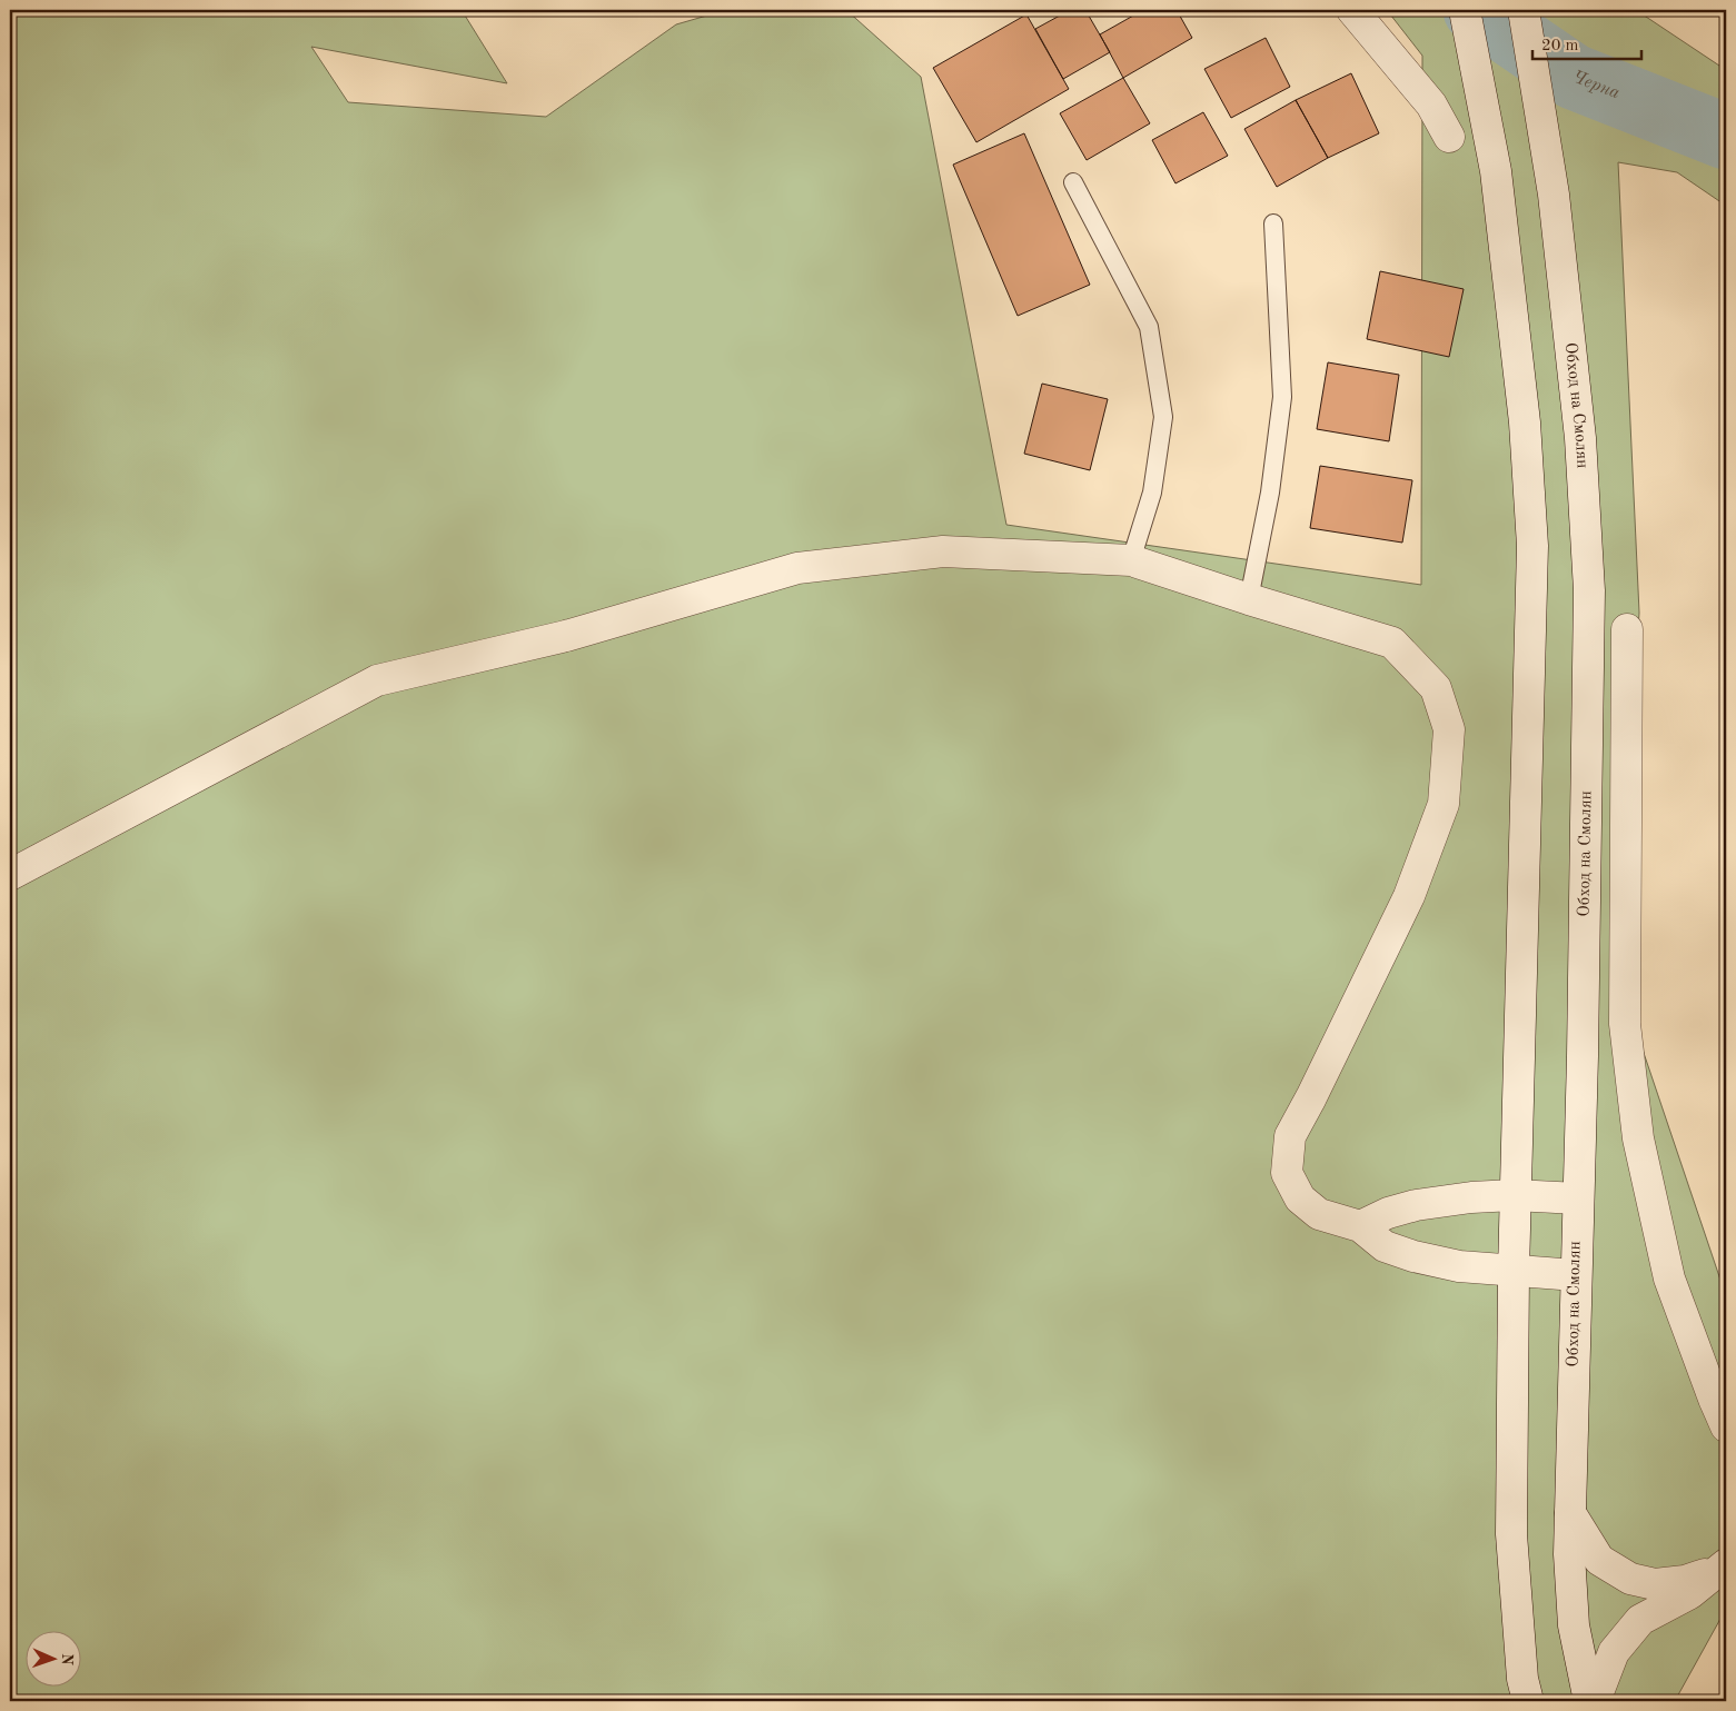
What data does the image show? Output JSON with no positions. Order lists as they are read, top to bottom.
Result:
{
  "streets": {
    "street": ["Обход на Смолян"]
  },
  "water": ["Черна"],
  "scale_bar": "20 m",
  "north": "right"
}
